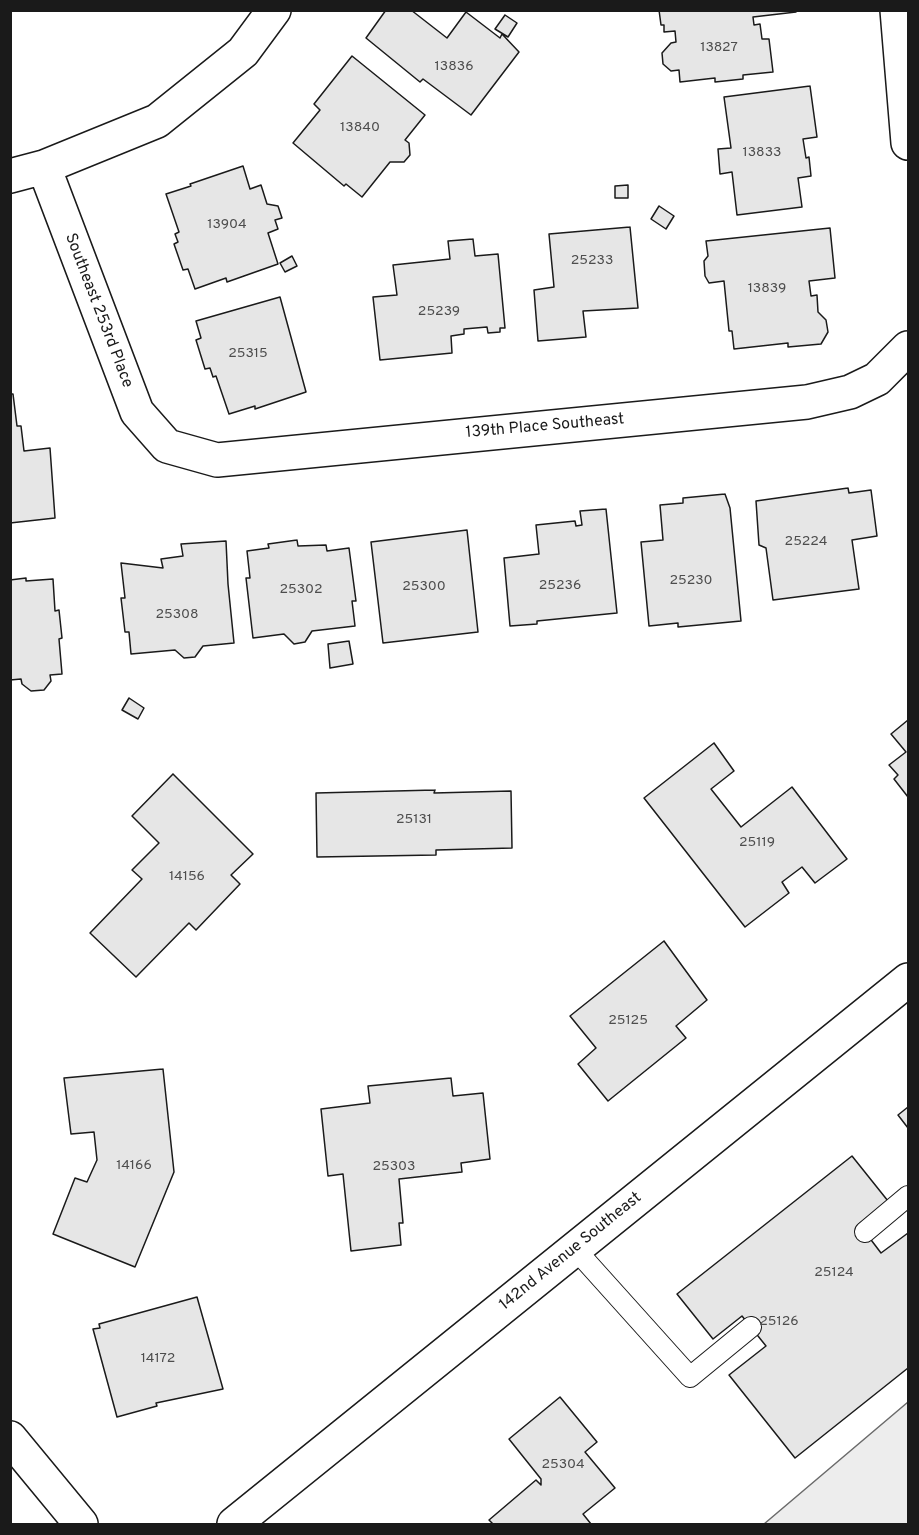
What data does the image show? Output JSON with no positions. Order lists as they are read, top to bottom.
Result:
{
  "streets": {
    "street": ["Southeast 253rd Place", "139th Place Southeast", "142nd Avenue Southeast"]
  },
  "crossings": [
    ["Southeast 253rd Place", "139th Place Southeast"]
  ],
  "house_numbers": [
    "13827",
    "13836",
    "13840",
    "13833",
    "13904",
    "25233",
    "13839",
    "25239",
    "25315",
    "25224",
    "25230",
    "25236",
    "25300",
    "25302",
    "25308",
    "25131",
    "25119",
    "14156",
    "25125",
    "14166",
    "25303",
    "25124",
    "25126",
    "14172",
    "25304"
  ]
}
